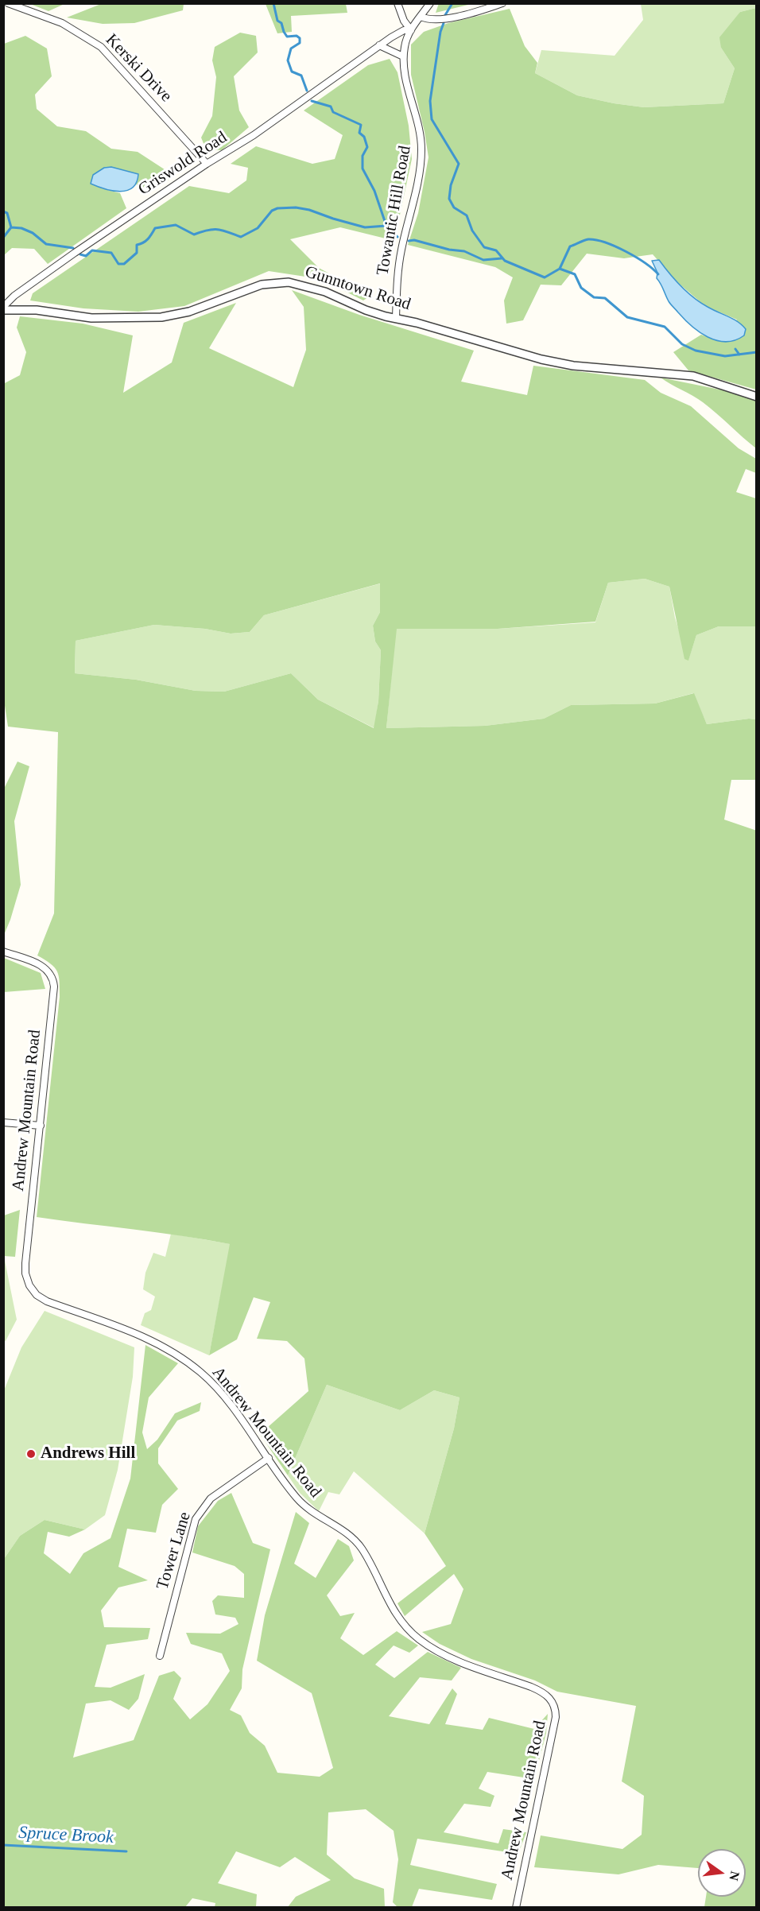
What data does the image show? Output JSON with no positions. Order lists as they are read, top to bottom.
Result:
{
  "streets": {
    "street": [
      "Kerski Drive",
      "Griswold Road",
      "Towantic Hill Road",
      "Gunntown Road",
      "Andrew Mountain Road",
      "Tower Lane"
    ]
  },
  "crossings": [
    ["Kerski Drive", "Griswold Road"],
    ["Griswold Road", "Towantic Hill Road"],
    ["Griswold Road", "Gunntown Road"],
    ["Towantic Hill Road", "Gunntown Road"],
    ["Andrew Mountain Road", "Tower Lane"]
  ],
  "water": ["Spruce Brook"],
  "places": ["Andrews Hill"],
  "north": "right"
}
